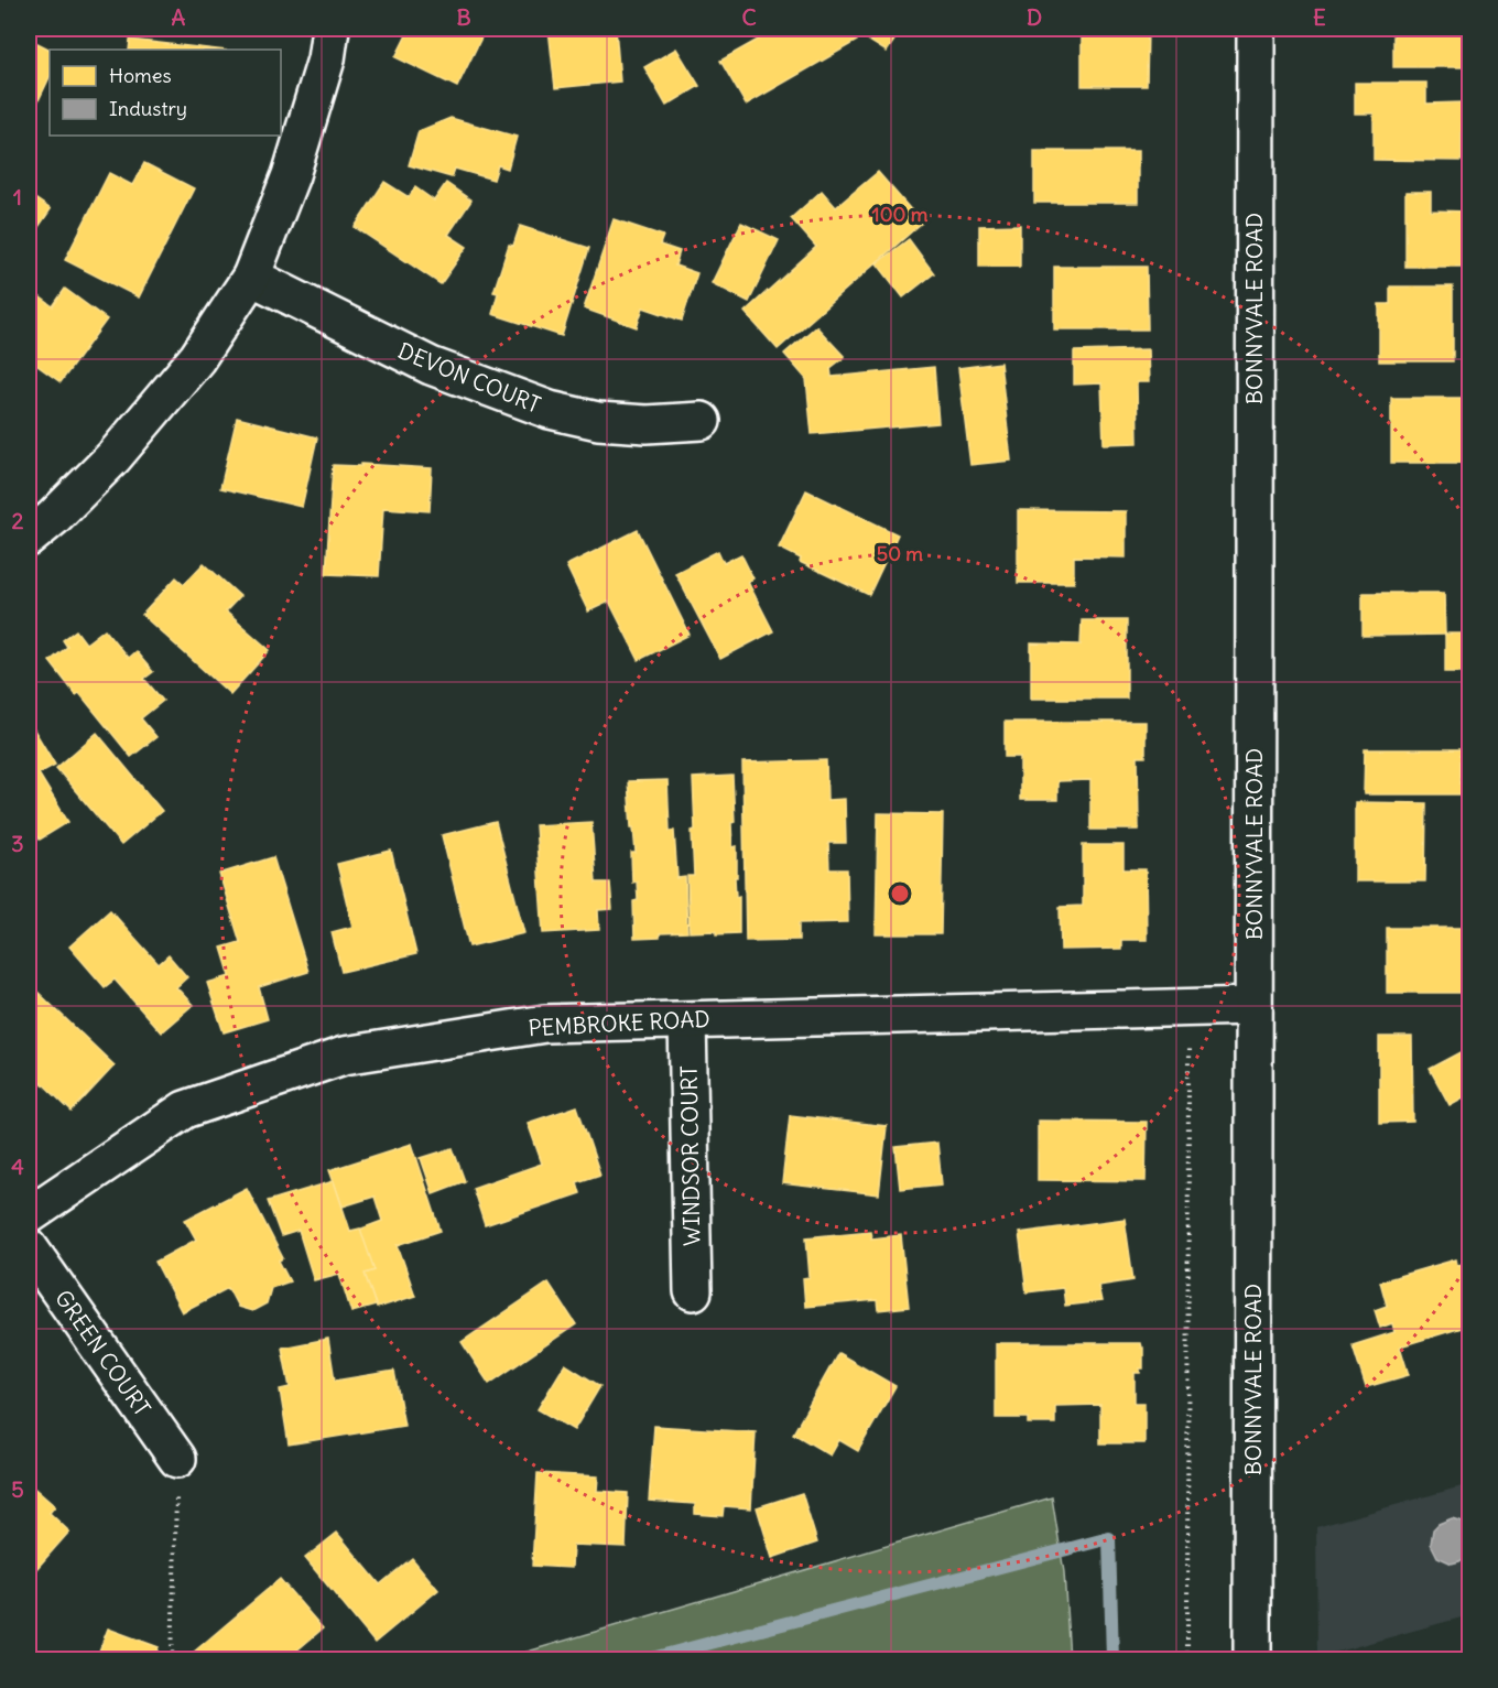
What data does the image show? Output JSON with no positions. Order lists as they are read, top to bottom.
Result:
{
  "streets": {
    "street": [
      "BONNYVALE ROAD",
      "DEVON COURT",
      "PEMBROKE ROAD",
      "WINDSOR COURT",
      "GREEN COURT"
    ]
  },
  "crossings": [
    ["BONNYVALE ROAD", "PEMBROKE ROAD"],
    ["PEMBROKE ROAD", "WINDSOR COURT"]
  ],
  "legend": ["Homes", "Industry"],
  "grid": {
    "columns": [
      "A",
      "B",
      "C",
      "D",
      "E"
    ],
    "rows": [
      "1",
      "2",
      "3",
      "4",
      "5"
    ]
  },
  "rings": ["100 m", "50 m"]
}
